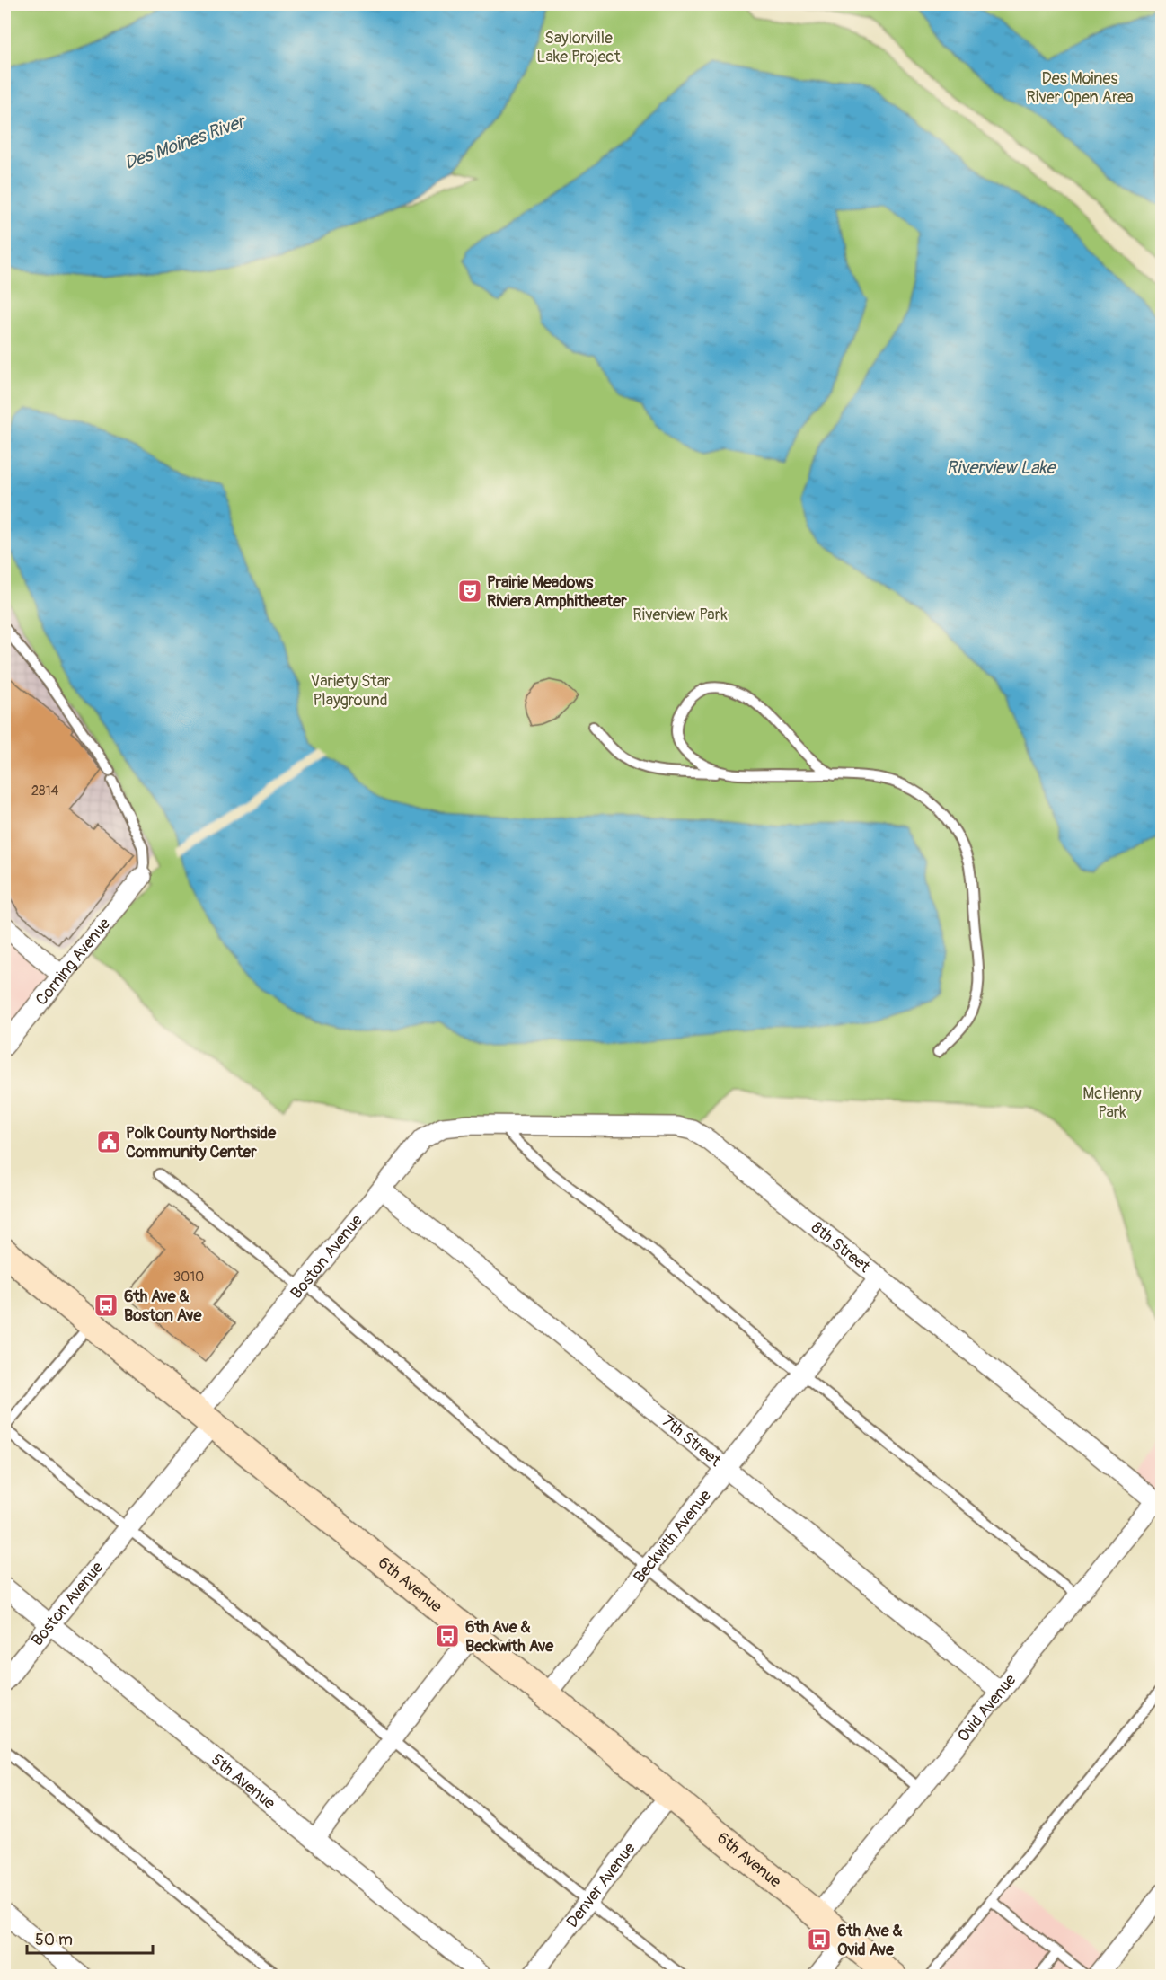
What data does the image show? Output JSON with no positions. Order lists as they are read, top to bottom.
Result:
{
  "streets": {
    "main road": ["6th Avenue"],
    "street": [
      "Corning Avenue",
      "8th Street",
      "Boston Avenue",
      "7th Street",
      "Beckwith Avenue",
      "Ovid Avenue",
      "5th Avenue",
      "Denver Avenue"
    ]
  },
  "crossings": [
    ["8th Street", "Boston Avenue"],
    ["8th Street", "Beckwith Avenue"],
    ["8th Street", "Ovid Avenue"],
    ["Boston Avenue", "7th Street"],
    ["Boston Avenue", "6th Avenue"],
    ["Boston Avenue", "5th Avenue"],
    ["7th Street", "Beckwith Avenue"],
    ["7th Street", "Ovid Avenue"],
    ["Beckwith Avenue", "6th Avenue"],
    ["6th Avenue", "Ovid Avenue"],
    ["6th Avenue", "Denver Avenue"]
  ],
  "water": ["Des Moines River", "Riverview Lake"],
  "parks": [
    "Saylorville Lake Project",
    "Des Moines River Open Area",
    "Riverview Park",
    "Variety Star Playground",
    "McHenry Park"
  ],
  "places": {
    "theatre": ["Prairie Meadows Riviera Amphitheater"],
    "public building": ["Polk County Northside Community Center"],
    "bus stop": ["6th Ave & Boston Ave", "6th Ave & Beckwith Ave", "6th Ave & Ovid Ave"]
  },
  "house_numbers": ["2814", "3010"],
  "scale_bar": "50 m"
}
